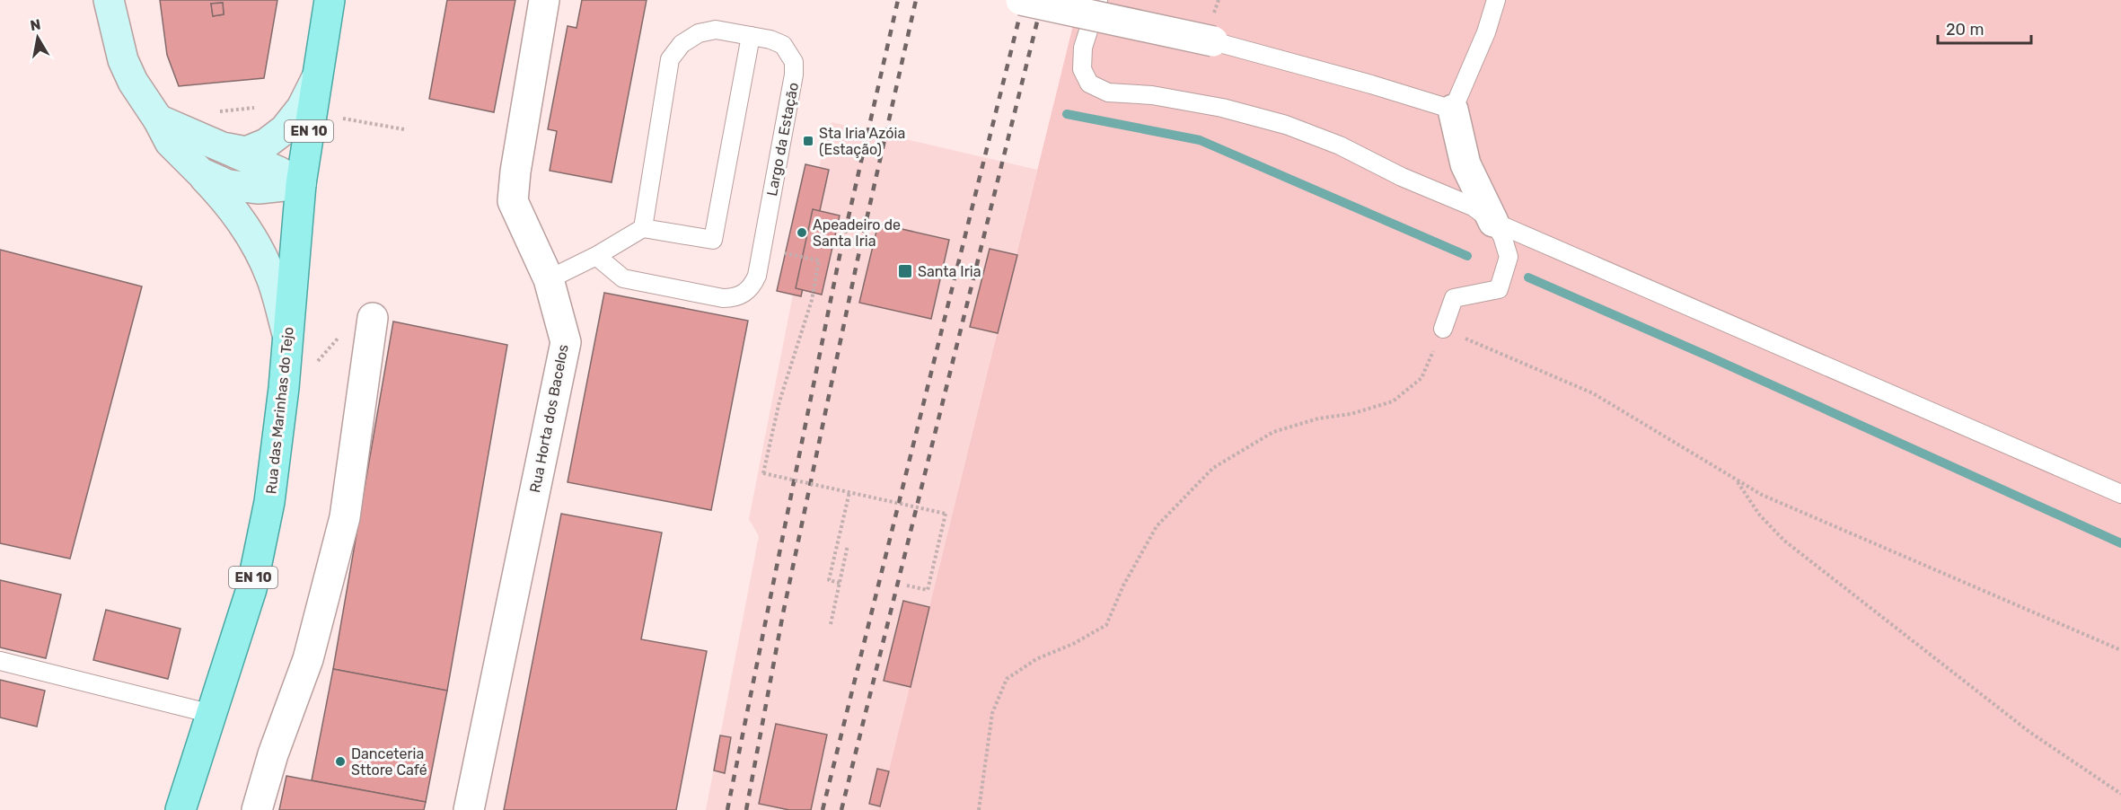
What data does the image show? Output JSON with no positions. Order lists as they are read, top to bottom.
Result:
{
  "streets": {
    "main road": ["EN 10", "Rua das Marinhas do Tejo"],
    "street": ["Rua Horta dos Bacelos"],
    "lane": ["Largo da Estação"]
  },
  "places": {
    "transit": ["Sta Iria Azóia (Estação)", "Santa Iria"],
    "other": ["Apeadeiro de Santa Iria", "Danceteria Sttore Café"]
  },
  "scale_bar": "20 m",
  "north": "top"
}
